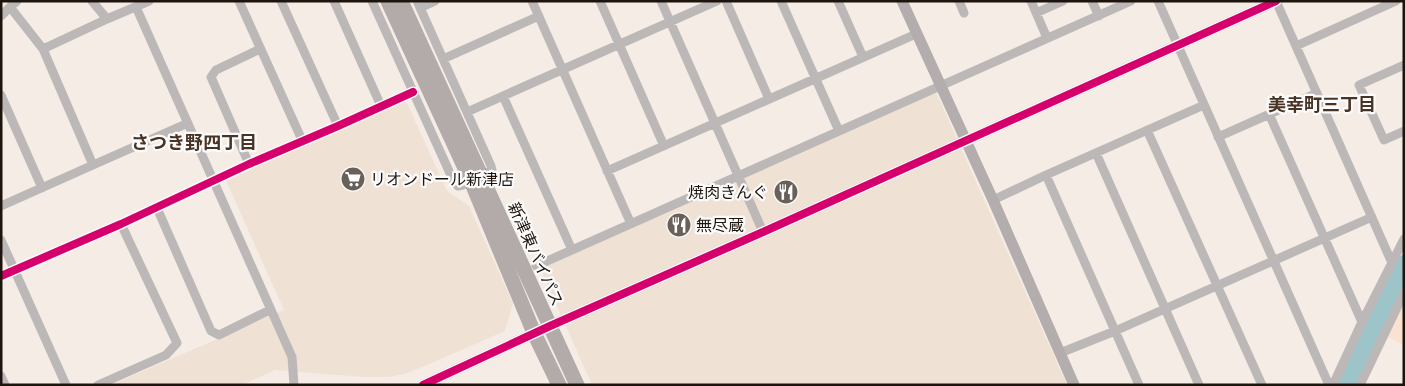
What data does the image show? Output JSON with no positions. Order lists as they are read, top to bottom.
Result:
{
  "streets": {
    "highway": ["新津東バイパス"]
  },
  "districts": ["美幸町三丁目", "さつき野四丁目"],
  "places": {
    "supermarket": ["リオンドール新津店"],
    "restaurant": ["焼肉きんぐ", "無尽蔵"]
  }
}
